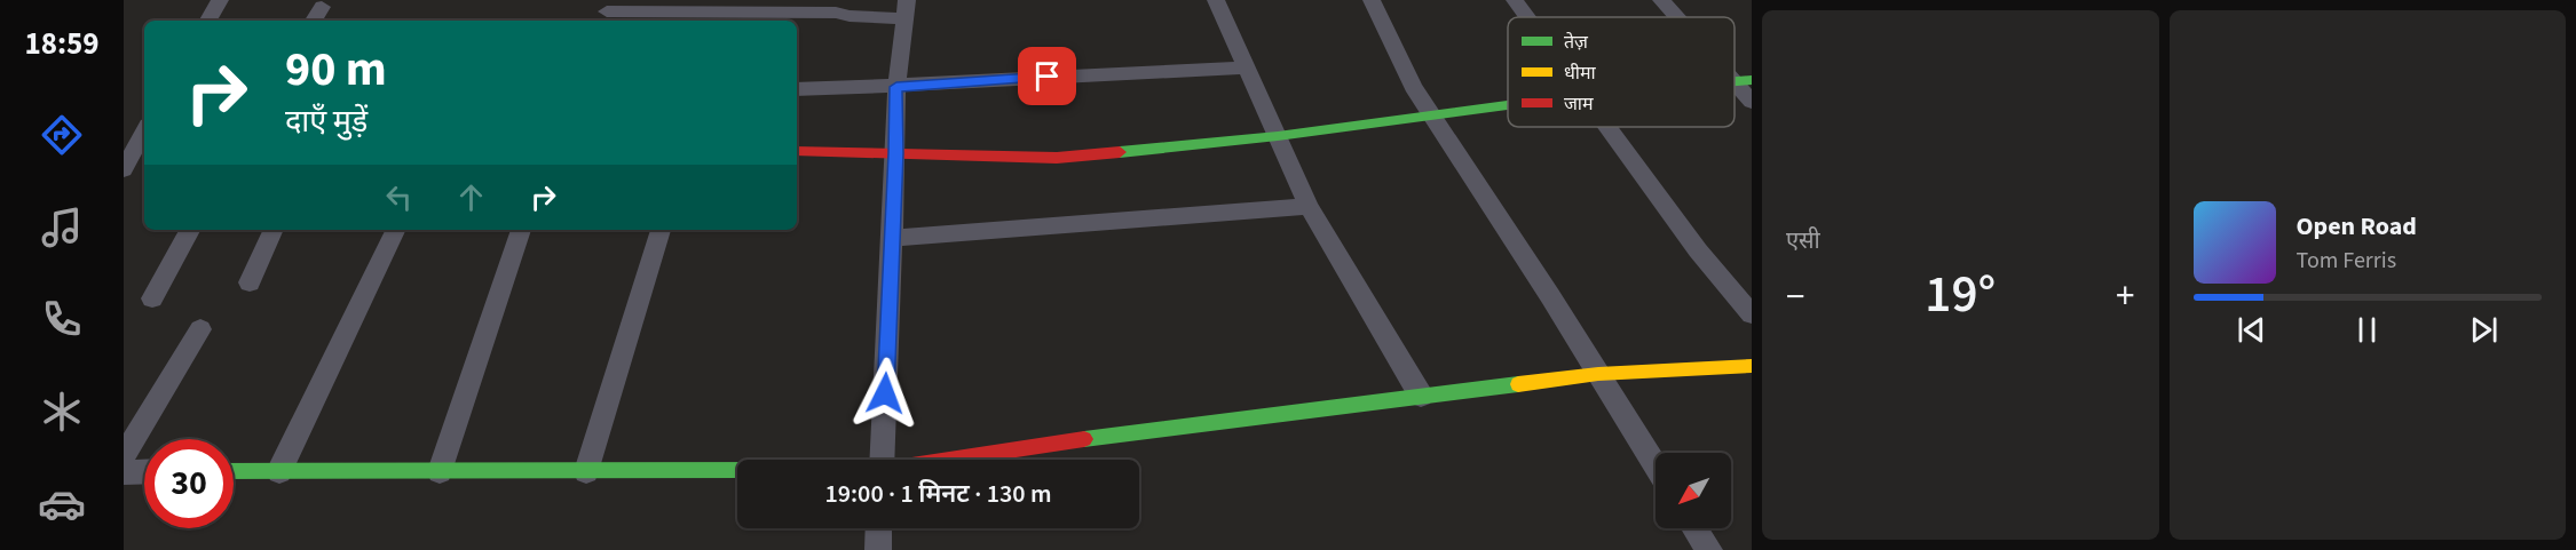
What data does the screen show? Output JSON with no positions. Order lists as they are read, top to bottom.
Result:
{
  "legend": ["तेज़", "धीमा", "जाम"],
  "north": "bottom left",
  "page": {
    "tabs": "18:59",
    "tile": "एसी",
    "turn": ["90 m", "दाएँ मुड़ें"],
    "song": ["Open Road", "Tom Ferris"],
    "heat": ["−", "19°", "+"],
    "limit": "30",
    "trip": "19:00 · 1 मिनट · 130 m"
  }
}
